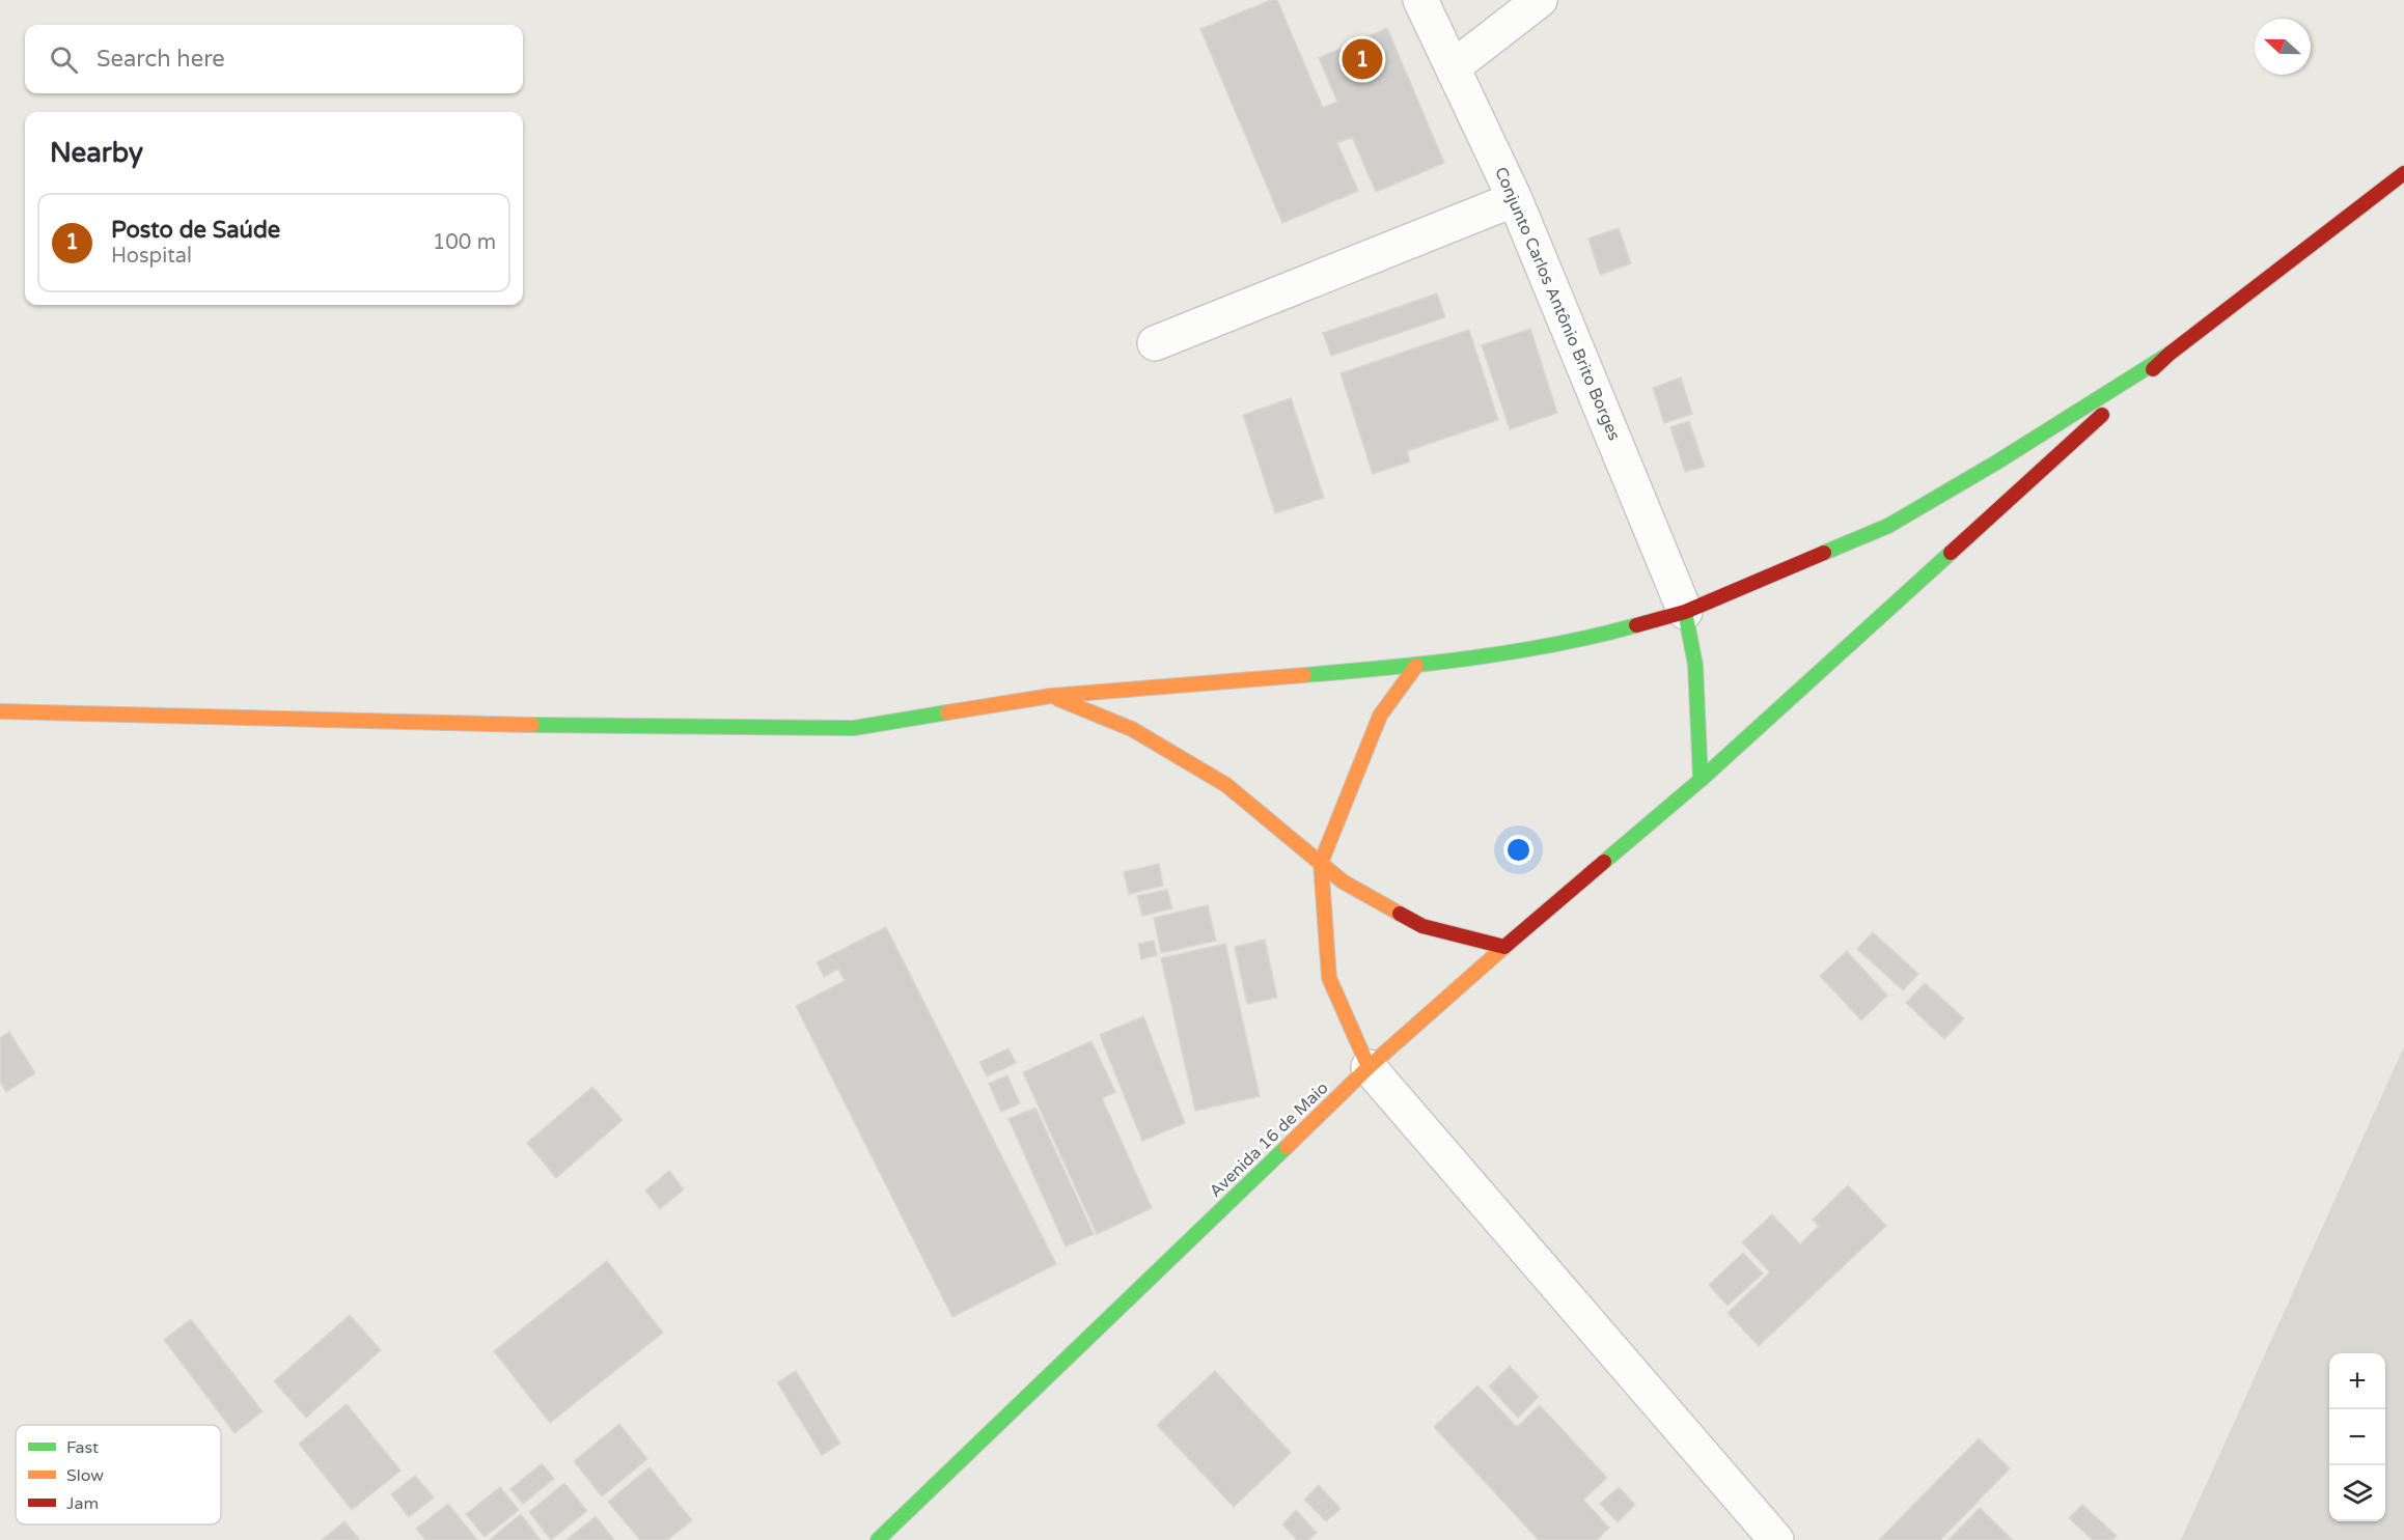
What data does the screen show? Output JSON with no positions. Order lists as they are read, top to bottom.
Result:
{
  "streets": {
    "main road": ["Avenida 16 de Maio"],
    "street": ["Conjunto Carlos Antônio Brito Borges"]
  },
  "legend": ["Fast", "Slow", "Jam"],
  "north": "left",
  "page": {
    "search": "Search here",
    "pins": "1",
    "heading": "Nearby",
    "list": [
      {
        "mark": "1",
        "name": "Posto de Saúde",
        "note": "Hospital",
        "value": "100 m"
      }
    ],
    "map_buttons": ["+", "−"]
  }
}
